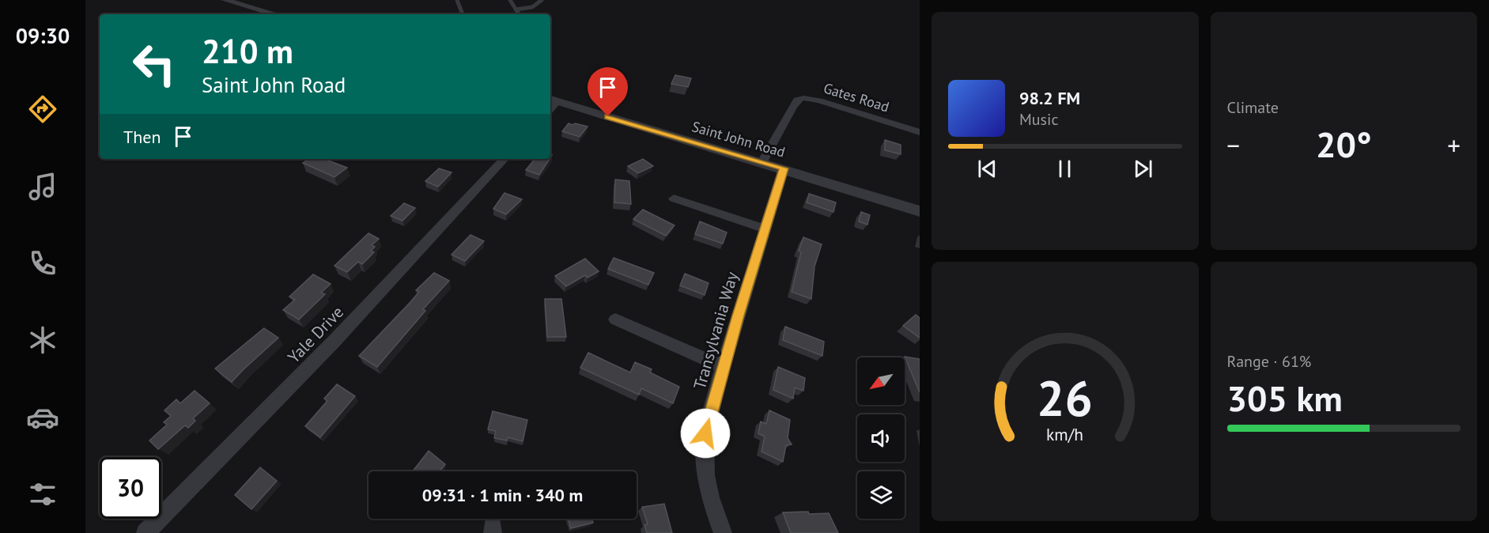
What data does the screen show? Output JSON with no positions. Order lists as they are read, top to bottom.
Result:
{
  "streets": {
    "street": [
      "Gates Road",
      "Saint John Road",
      "Transylvania Way",
      "Yale Drive"
    ]
  },
  "crossings": [
    ["Gates Road", "Saint John Road"],
    ["Saint John Road", "Transylvania Way"]
  ],
  "north": "bottom left",
  "page": {
    "tabs": "09:30",
    "tile": [
      "Climate",
      ["Range · 61%", "305 km"]
    ],
    "turn": ["210 m", "Saint John Road"],
    "song": ["98.2 FM", "Music"],
    "then": "Then",
    "heat": ["−", "20°", "+"],
    "limit": "30",
    "trip": "09:31 · 1 min · 340 m",
    "gauge": ["26", "km/h"]
  }
}
